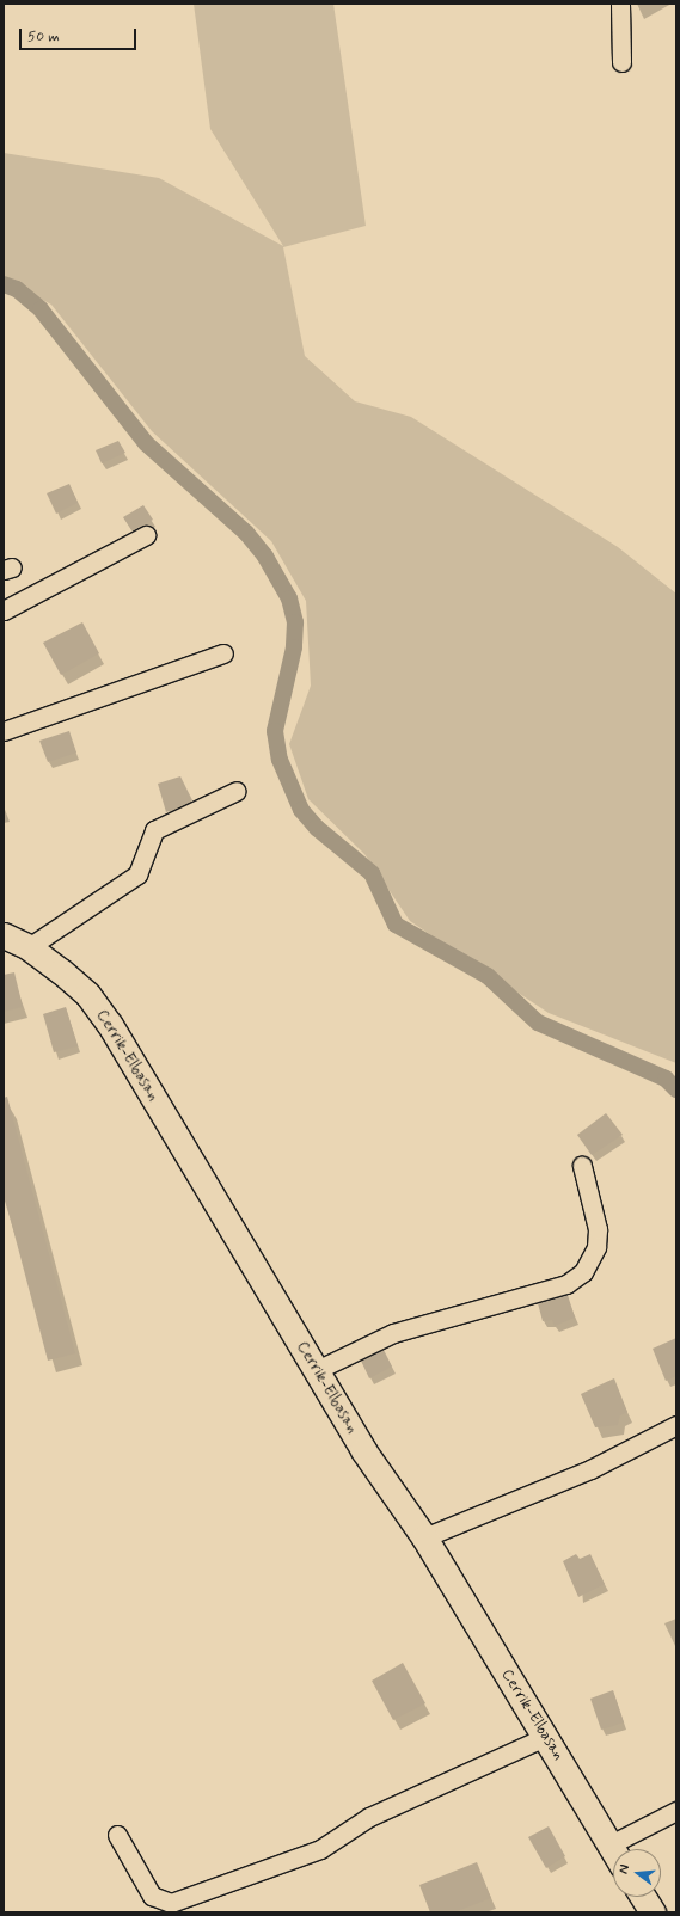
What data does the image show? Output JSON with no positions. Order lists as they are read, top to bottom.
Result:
{
  "streets": {
    "main road": ["Cerrik-Elbasan"]
  },
  "scale_bar": "50 m",
  "north": "left"
}
